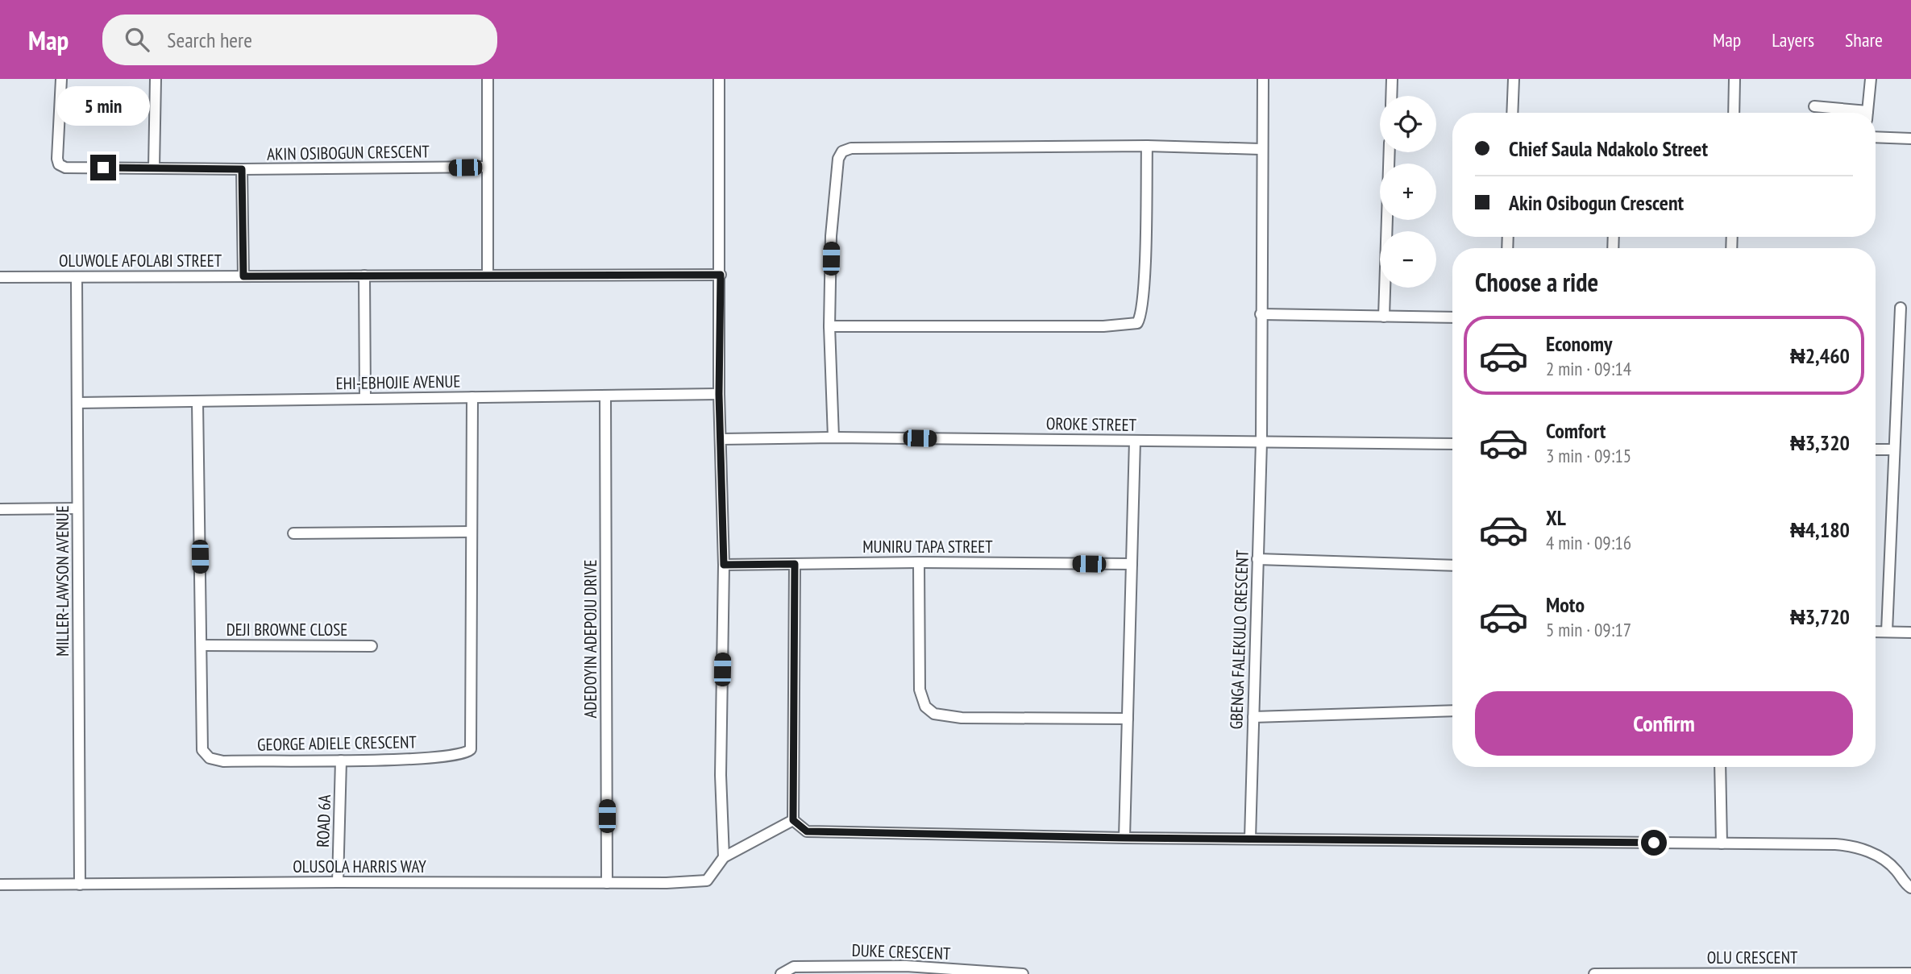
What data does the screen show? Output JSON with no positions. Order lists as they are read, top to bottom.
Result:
{
  "streets": {
    "street": [
      "AKIN OSIBOGUN CRESCENT",
      "OLUWOLE AFOLABI STREET",
      "EHI-EBHOJIE AVENUE",
      "OROKE STREET",
      "MUNIRU TAPA STREET",
      "MILLER-LAWSON AVENUE",
      "DEJI BROWNE CLOSE",
      "ADEDOYIN ADEPOJU DRIVE",
      "GBENGA FALEKULO CRESCENT",
      "GEORGE ADIELE CRESCENT",
      "ROAD 6A",
      "OLUSOLA HARRIS WAY",
      "DUKE CRESCENT",
      "OLU CRESCENT"
    ]
  },
  "crossings": [
    ["OLUWOLE AFOLABI STREET", "MILLER-LAWSON AVENUE"],
    ["EHI-EBHOJIE AVENUE", "MILLER-LAWSON AVENUE"],
    ["EHI-EBHOJIE AVENUE", "ADEDOYIN ADEPOJU DRIVE"],
    ["EHI-EBHOJIE AVENUE", "GEORGE ADIELE CRESCENT"],
    ["OROKE STREET", "GBENGA FALEKULO CRESCENT"],
    ["MILLER-LAWSON AVENUE", "OLUSOLA HARRIS WAY"],
    ["DEJI BROWNE CLOSE", "GEORGE ADIELE CRESCENT"],
    ["ADEDOYIN ADEPOJU DRIVE", "OLUSOLA HARRIS WAY"],
    ["GEORGE ADIELE CRESCENT", "ROAD 6A"],
    ["ROAD 6A", "OLUSOLA HARRIS WAY"]
  ],
  "page": {
    "header": "Map",
    "search": "Search here",
    "nav": ["Map", "Layers", "Share"],
    "bubble": "5 min",
    "map_buttons": ["+", "−"],
    "banner": ["Chief Saula Ndakolo Street", "Akin Osibogun Crescent"],
    "heading": "Choose a ride",
    "list": [
      {
        "name": "Economy",
        "note": "2 min · 09:14",
        "value": "₦2,460"
      },
      {
        "name": "Comfort",
        "note": "3 min · 09:15",
        "value": "₦3,320"
      },
      {
        "name": "XL",
        "note": "4 min · 09:16",
        "value": "₦4,180"
      },
      {
        "name": "Moto",
        "note": "5 min · 09:17",
        "value": "₦3,720"
      }
    ],
    "buttons": "Confirm"
  }
}
